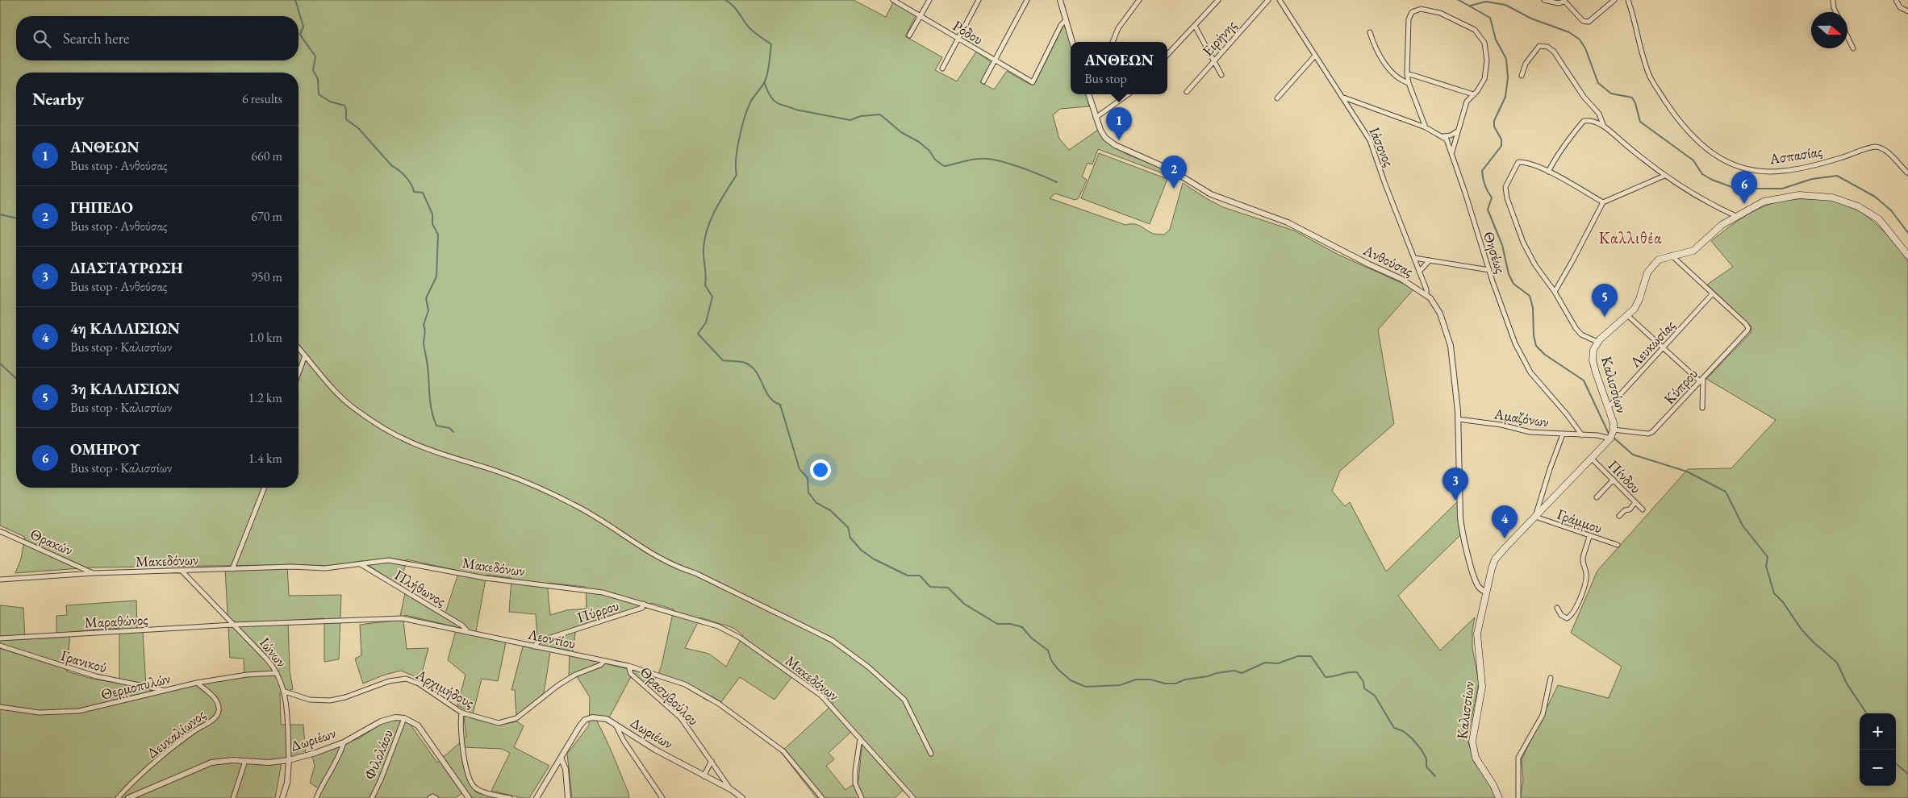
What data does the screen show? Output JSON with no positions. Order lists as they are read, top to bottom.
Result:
{
  "streets": {
    "main road": ["Καλισσίων"],
    "street": [
      "Ρόδου",
      "Ειρήνης",
      "Ιάσονος",
      "Ασπασίας",
      "Θησέως",
      "Ανθούσας",
      "Λευκωσίας",
      "Κύπρου",
      "Αμαζόνων",
      "Πίνδου",
      "Γράμμου",
      "Θρακών",
      "Μακεδόνων",
      "Πλήθωνος",
      "Πύρρου",
      "Μαραθώνος",
      "Λεοντίου",
      "Ιώνων",
      "Γρανικού",
      "Θερμοπυλών",
      "Αρχιμήδους",
      "Θρασυβούλου",
      "Δωριέων",
      "Δευκαλίωνος",
      "Φιλολάου"
    ]
  },
  "crossings": [
    ["Ιάσονος", "Ανθούσας"],
    ["Θησέως", "Αμαζόνων"],
    ["Ανθούσας", "Καλισσίων"],
    ["Ανθούσας", "Αμαζόνων"],
    ["Λευκωσίας", "Καλισσίων"],
    ["Λευκωσίας", "Κύπρου"],
    ["Καλισσίων", "Κύπρου"],
    ["Καλισσίων", "Πίνδου"],
    ["Καλισσίων", "Γράμμου"],
    ["Θρακών", "Μακεδόνων"],
    ["Μακεδόνων", "Πλήθωνος"],
    ["Μακεδόνων", "Πύρρου"],
    ["Μακεδόνων", "Ιώνων"],
    ["Πλήθωνος", "Λεοντίου"],
    ["Πύρρου", "Λεοντίου"],
    ["Μαραθώνος", "Λεοντίου"],
    ["Μαραθώνος", "Ιώνων"],
    ["Λεοντίου", "Ιώνων"],
    ["Λεοντίου", "Αρχιμήδους"],
    ["Λεοντίου", "Θρασυβούλου"],
    ["Ιώνων", "Θερμοπυλών"],
    ["Ιώνων", "Αρχιμήδους"],
    ["Ιώνων", "Δωριέων"],
    ["Γρανικού", "Θερμοπυλών"],
    ["Θερμοπυλών", "Δευκαλίωνος"],
    ["Θρασυβούλου", "Δωριέων"],
    ["Δωριέων", "Φιλολάου"]
  ],
  "districts": ["Καλλιθέα"],
  "north": "right",
  "page": {
    "search": "Search here",
    "popup": ["ΑΝΘΕΩΝ", "Bus stop"],
    "heading": ["Nearby", "6 results"],
    "pins": [
      "1",
      "2",
      "6",
      "5",
      "3",
      "4"
    ],
    "list": [
      {
        "mark": "1",
        "name": "ΑΝΘΕΩΝ",
        "note": "Bus stop · Ανθούσας",
        "value": "660 m"
      },
      {
        "mark": "2",
        "name": "ΓΗΠΕΔΟ",
        "note": "Bus stop · Ανθούσας",
        "value": "670 m"
      },
      {
        "mark": "3",
        "name": "ΔΙΑΣΤΑΥΡΩΣΗ",
        "note": "Bus stop · Ανθούσας",
        "value": "950 m"
      },
      {
        "mark": "4",
        "name": "4η ΚΑΛΛΙΣΙΩΝ",
        "note": "Bus stop · Καλισσίων",
        "value": "1.0 km"
      },
      {
        "mark": "5",
        "name": "3η ΚΑΛΛΙΣΙΩΝ",
        "note": "Bus stop · Καλισσίων",
        "value": "1.2 km"
      },
      {
        "mark": "6",
        "name": "ΟΜΗΡΟΥ",
        "note": "Bus stop · Καλισσίων",
        "value": "1.4 km"
      }
    ],
    "map_buttons": ["+", "−"]
  }
}
